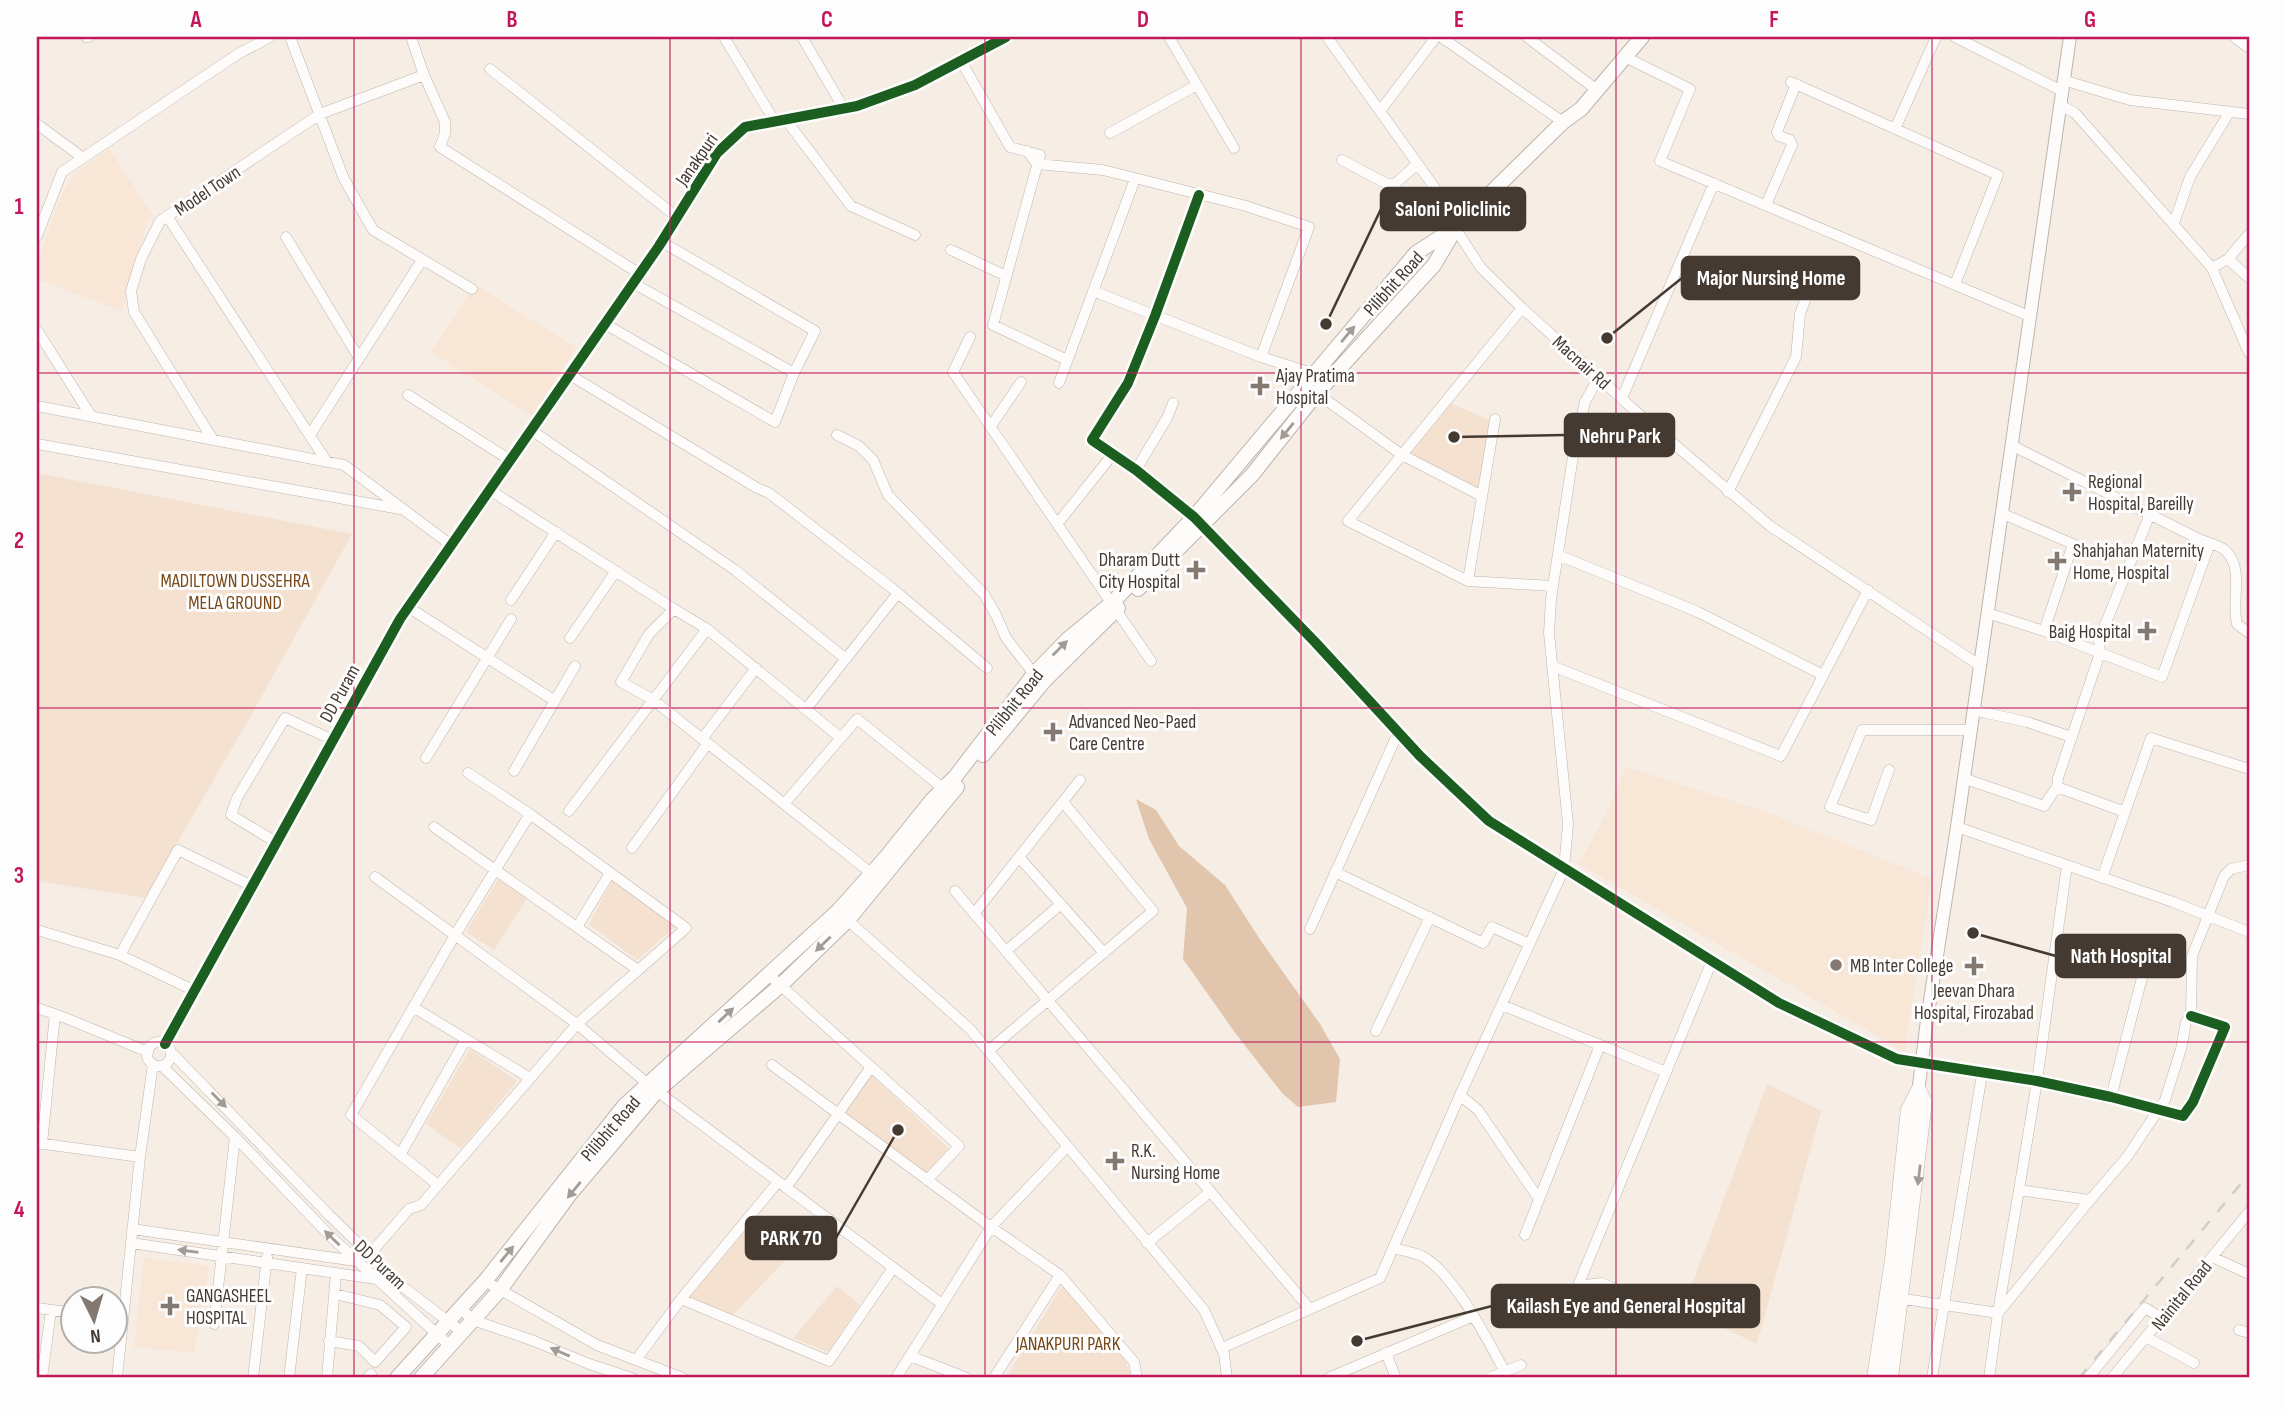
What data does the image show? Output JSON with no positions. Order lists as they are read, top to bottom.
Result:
{
  "streets": {
    "highway": ["Pilibhit Road"],
    "street": [
      "Janakpuri",
      "Model Town",
      "Macnair Rd",
      "DD Puram",
      "Nainital Road"
    ]
  },
  "crossings": [
    ["Janakpuri", "DD Puram"],
    ["Pilibhit Road", "Macnair Rd"],
    ["Pilibhit Road", "DD Puram"]
  ],
  "parks": ["MADILTOWN DUSSEHRA MELA GROUND", "JANAKPURI PARK"],
  "places": {
    "other": [
      "Saloni Policlinic",
      "Major Nursing Home",
      "Nehru Park",
      "Nath Hospital",
      "MB Inter College",
      "PARK 70",
      "Kailash Eye and General Hospital"
    ],
    "health": [
      "Ajay Pratima Hospital",
      "Regional Hospital, Bareilly",
      "Shahjahan Maternity Home, Hospital",
      "Dharam Dutt City Hospital",
      "Baig Hospital",
      "Advanced Neo-Paed Care Centre",
      "Jeevan Dhara Hospital, Firozabad",
      "R.K. Nursing Home",
      "GANGASHEEL HOSPITAL"
    ]
  },
  "north": "bottom",
  "grid": {
    "columns": [
      "A",
      "B",
      "C",
      "D",
      "E",
      "F",
      "G"
    ],
    "rows": [
      "1",
      "2",
      "3",
      "4"
    ]
  }
}
